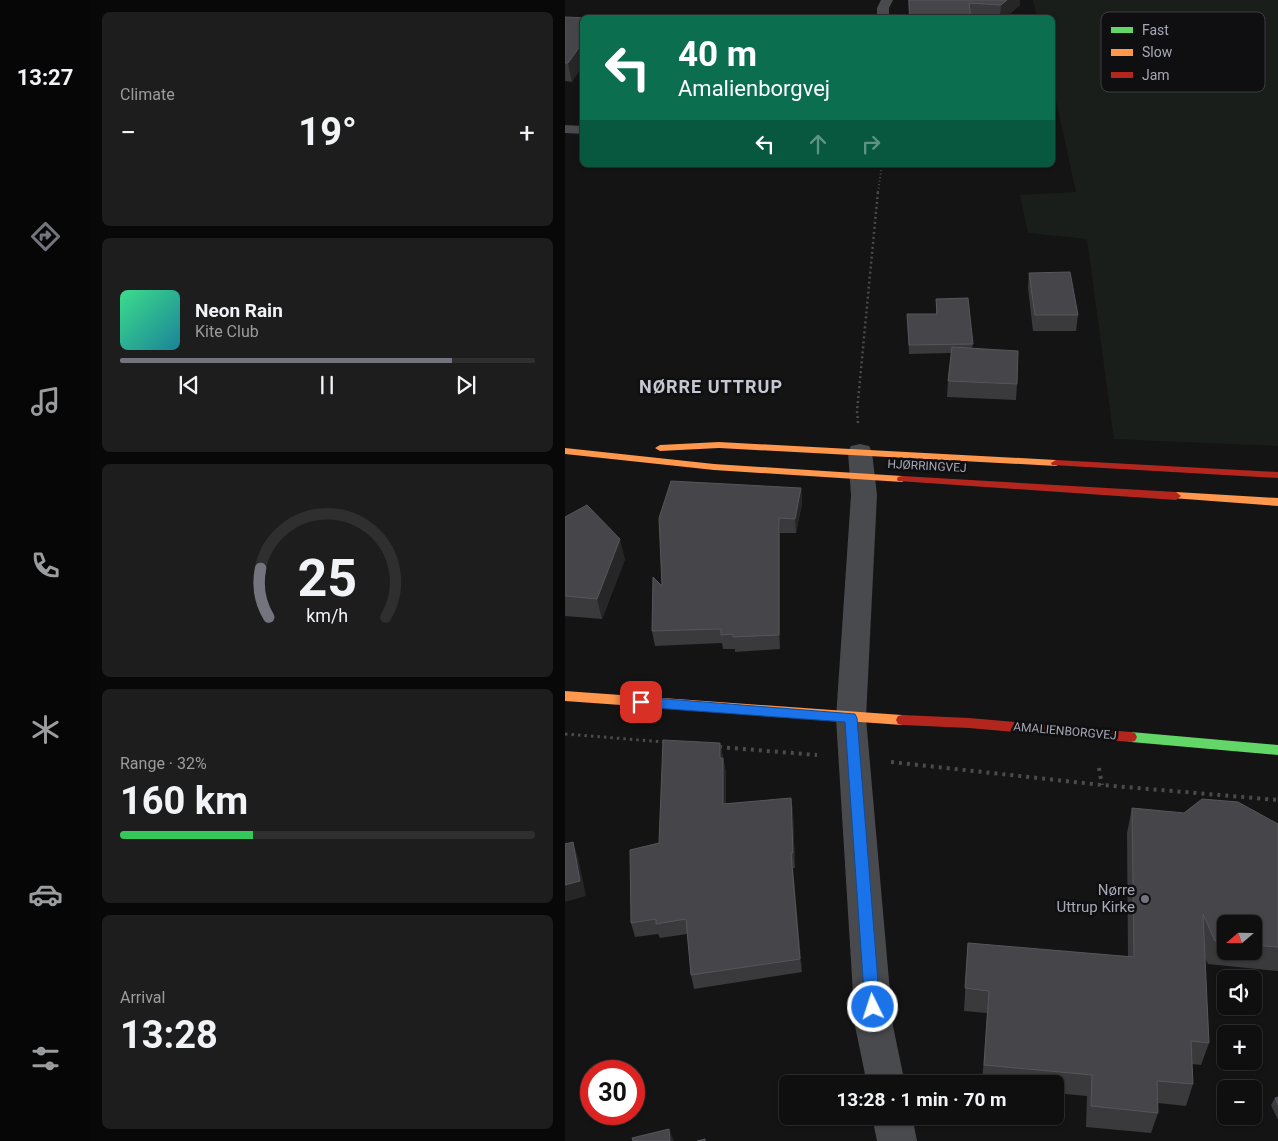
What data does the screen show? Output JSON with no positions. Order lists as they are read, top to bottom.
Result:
{
  "streets": {
    "main road": ["HJØRRINGVEJ", "AMALIENBORGVEJ"]
  },
  "districts": ["NØRRE UTTRUP"],
  "places": ["Nørre Uttrup Kirke"],
  "legend": ["Fast", "Slow", "Jam"],
  "north": "left",
  "page": {
    "tabs": "13:27",
    "tile": [
      "Climate",
      ["Range · 32%", "160 km"],
      ["Arrival", "13:28"]
    ],
    "turn": ["40 m", "Amalienborgvej"],
    "heat": ["−", "19°", "+"],
    "song": ["Neon Rain", "Kite Club"],
    "map_buttons": ["+", "−"],
    "limit": "30",
    "trip": "13:28 · 1 min · 70 m",
    "gauge": ["25", "km/h"]
  }
}
